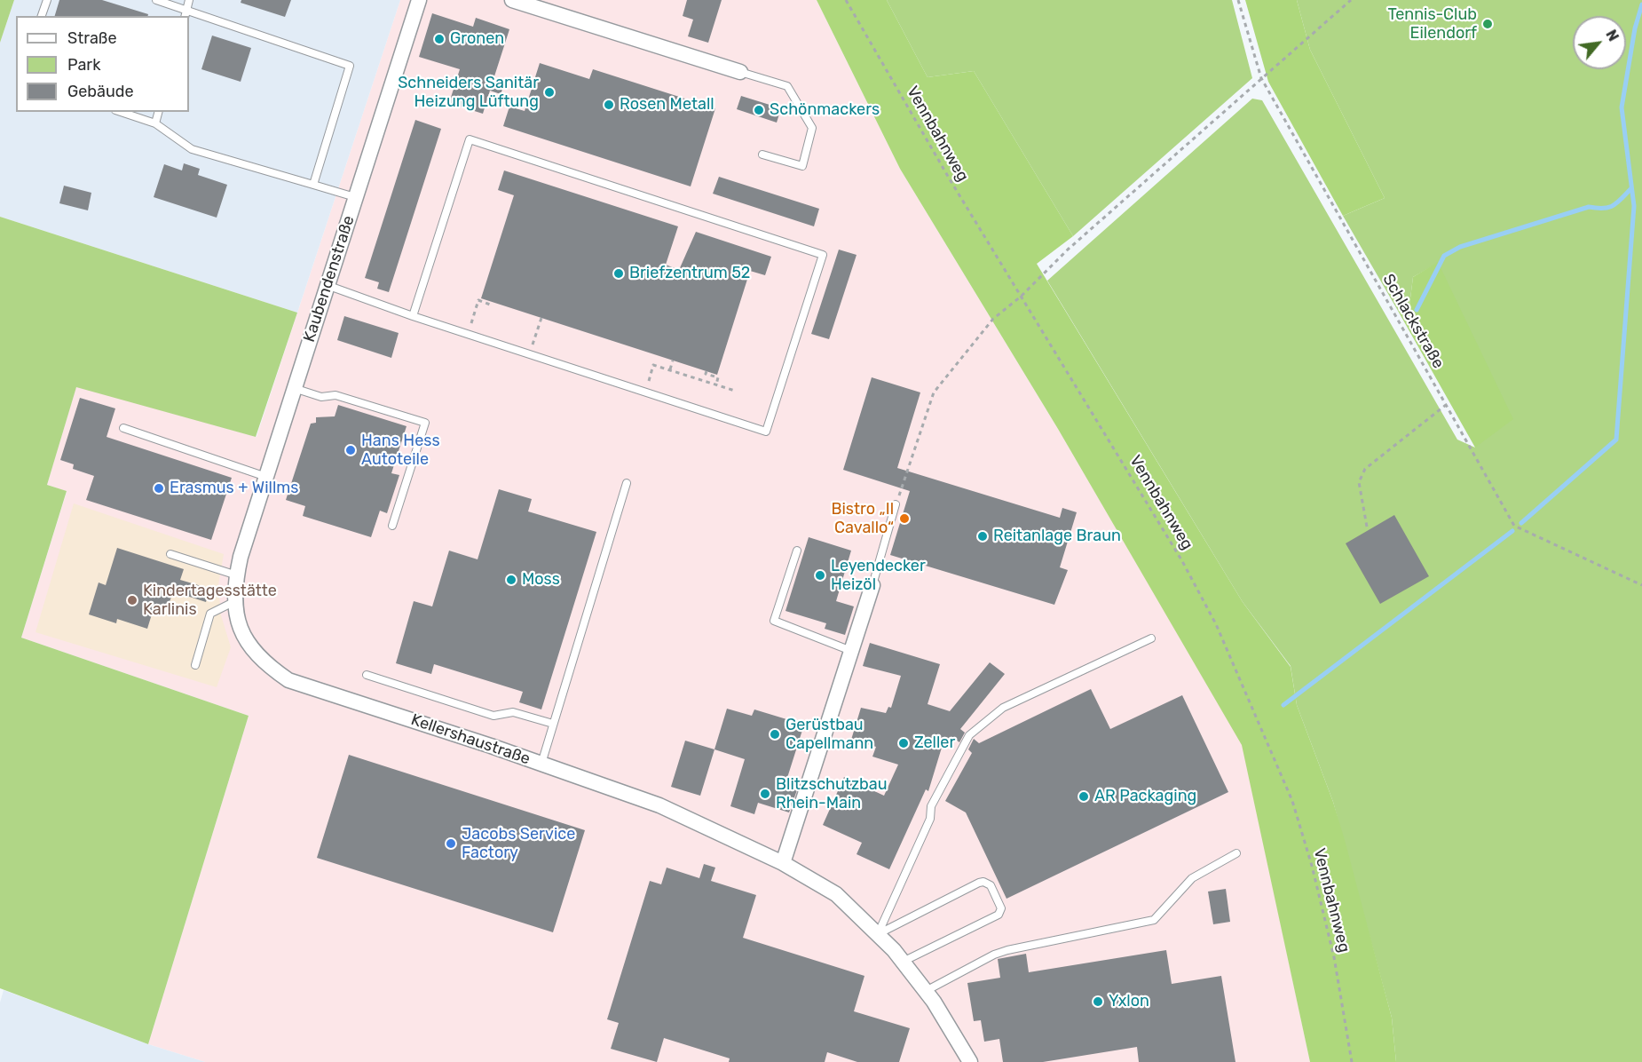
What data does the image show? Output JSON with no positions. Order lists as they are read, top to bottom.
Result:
{
  "streets": {
    "street": ["Kaubendenstraße", "Kellershaustraße"],
    "path": ["Vennbahnweg", "Schlackstraße"]
  },
  "crossings": [
    ["Kaubendenstraße", "Kellershaustraße"]
  ],
  "places": [
    "Tennis-Club Eilendorf",
    "Gronen",
    "Schneiders Sanitär Heizung Lüftung",
    "Rosen Metall",
    "Schönmackers",
    "Briefzentrum 52",
    "Hans Hess Autoteile",
    "Erasmus + Willms",
    "Bistro „Il Cavallo“",
    "Reitanlage Braun",
    "Leyendecker Heizöl",
    "Moss",
    "Kindertagesstätte Karlinis",
    "Gerüstbau Capellmann",
    "Zeller",
    "Blitzschutzbau Rhein-Main",
    "AR Packaging",
    "Jacobs Service Factory",
    "Yxlon"
  ],
  "legend": ["Straße", "Park", "Gebäude"],
  "north": "top right"
}
